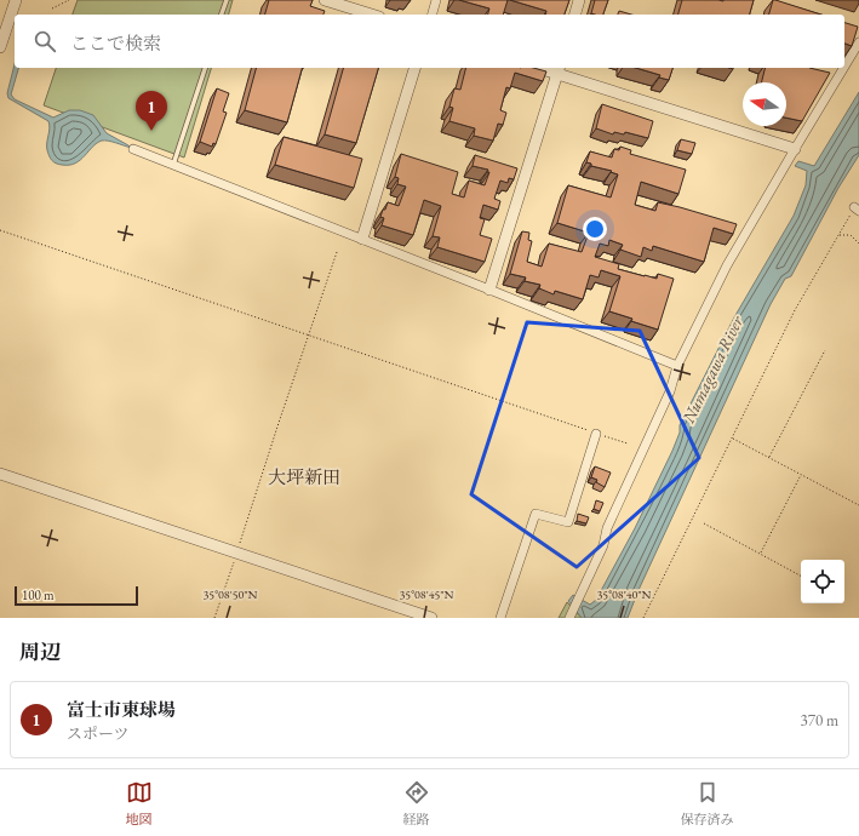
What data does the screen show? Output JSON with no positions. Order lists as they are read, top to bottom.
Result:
{
  "districts": ["大坪新田"],
  "water": ["Numagawa River"],
  "scale_bar": "100 m",
  "north": "left",
  "page": {
    "search": "ここで検索",
    "pins": "1",
    "scale": "100 m",
    "heading": "周辺",
    "list": [
      {
        "mark": "1",
        "name": "富士市東球場",
        "note": "スポーツ",
        "value": "370 m"
      }
    ],
    "nav": ["地図", "経路", "保存済み"]
  },
  "coordinates": ["35°08'50\"N", "35°08'45\"N", "35°08'40\"N"]
}
